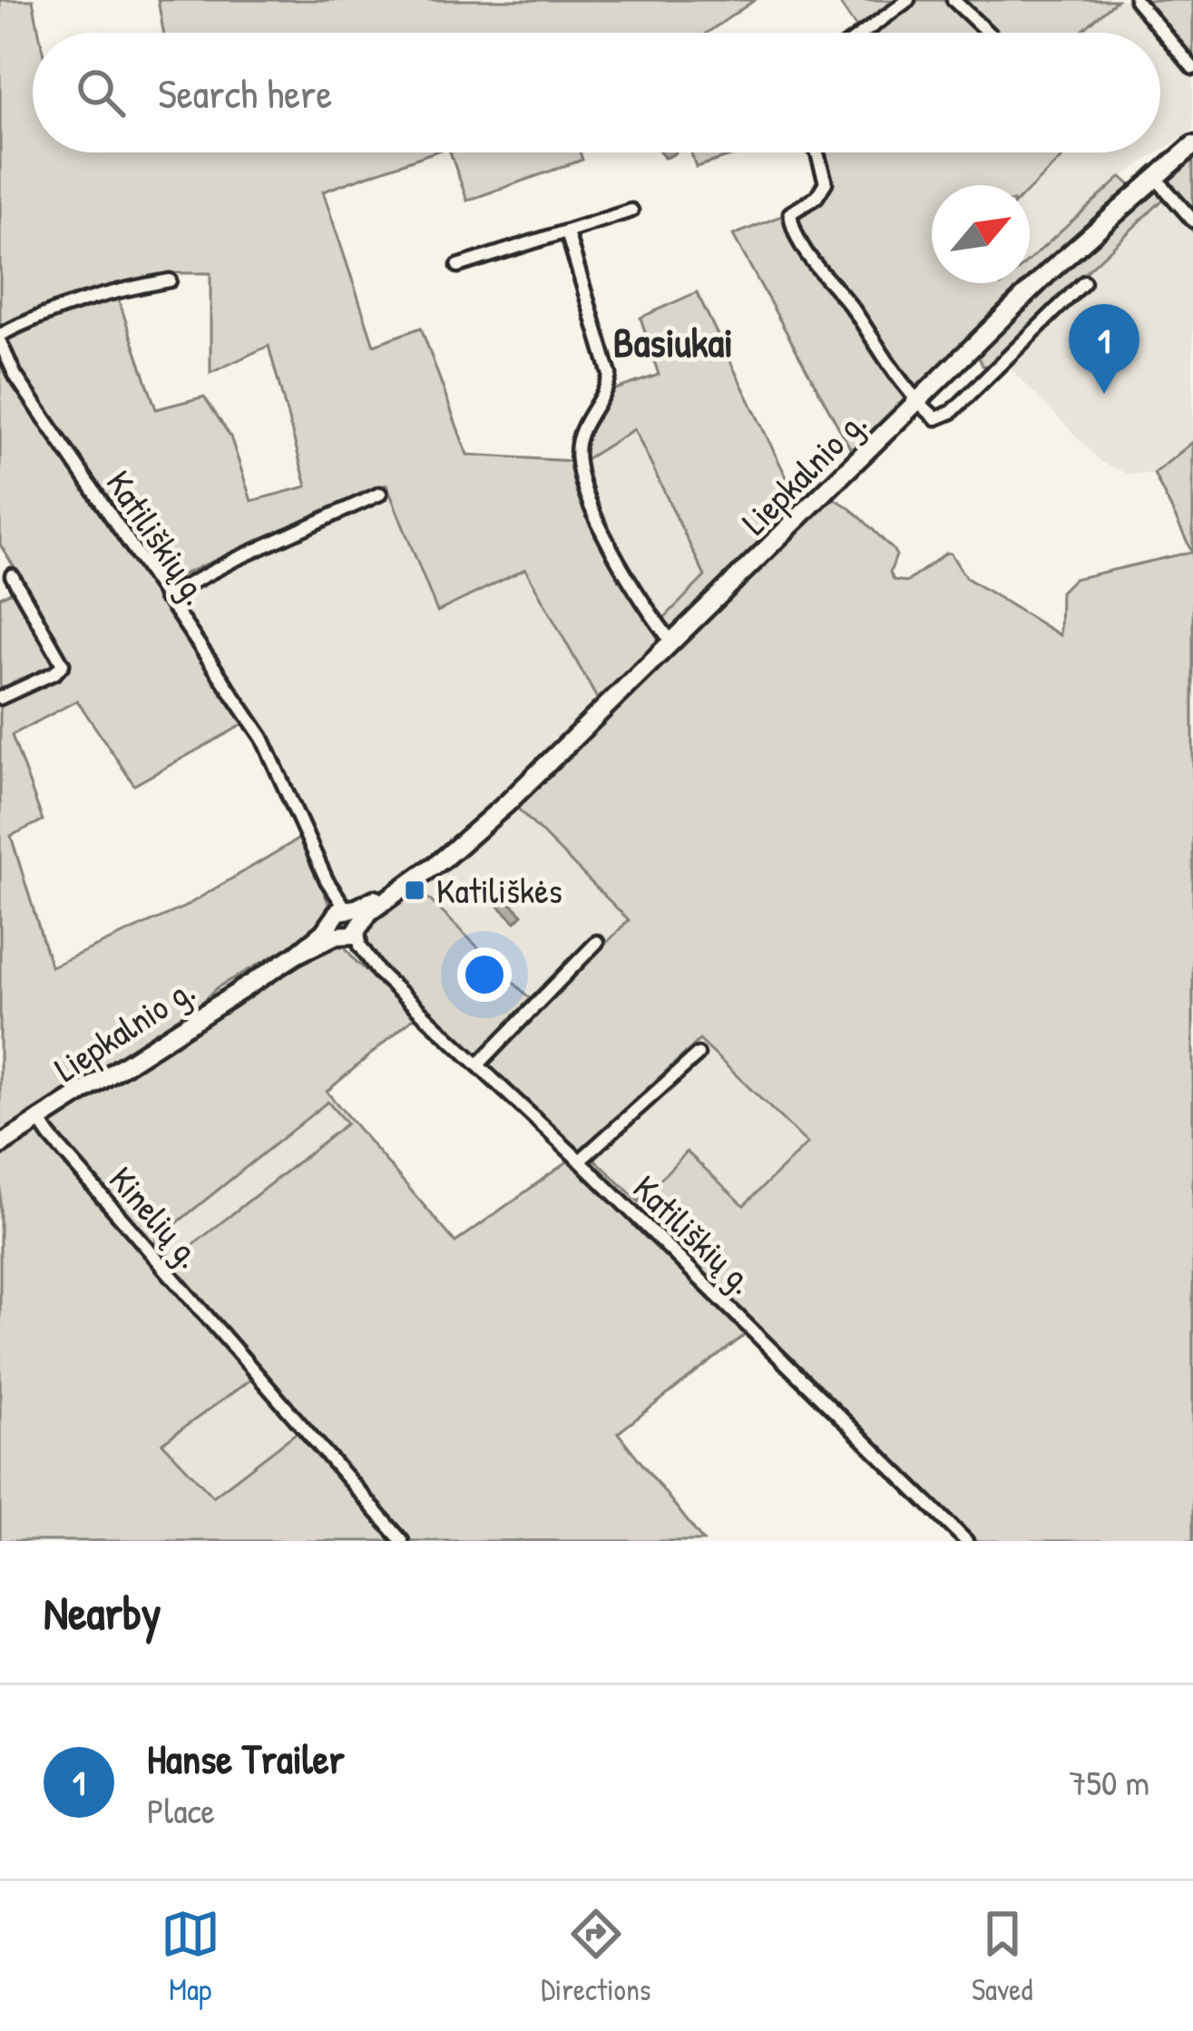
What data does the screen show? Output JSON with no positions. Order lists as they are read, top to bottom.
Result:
{
  "streets": {
    "highway": ["Liepkalnio g."],
    "street": ["Katiliškių g.", "Kinelių g."]
  },
  "crossings": [
    ["Liepkalnio g.", "Katiliškių g."],
    ["Liepkalnio g.", "Kinelių g."]
  ],
  "districts": ["Basiukai"],
  "places": {
    "transit": ["Katiliškės"]
  },
  "north": "top right",
  "page": {
    "search": "Search here",
    "pins": "1",
    "heading": "Nearby",
    "list": [
      {
        "mark": "1",
        "name": "Hanse Trailer",
        "note": "Place",
        "value": "750 m"
      }
    ],
    "nav": ["Map", "Directions", "Saved"]
  }
}
